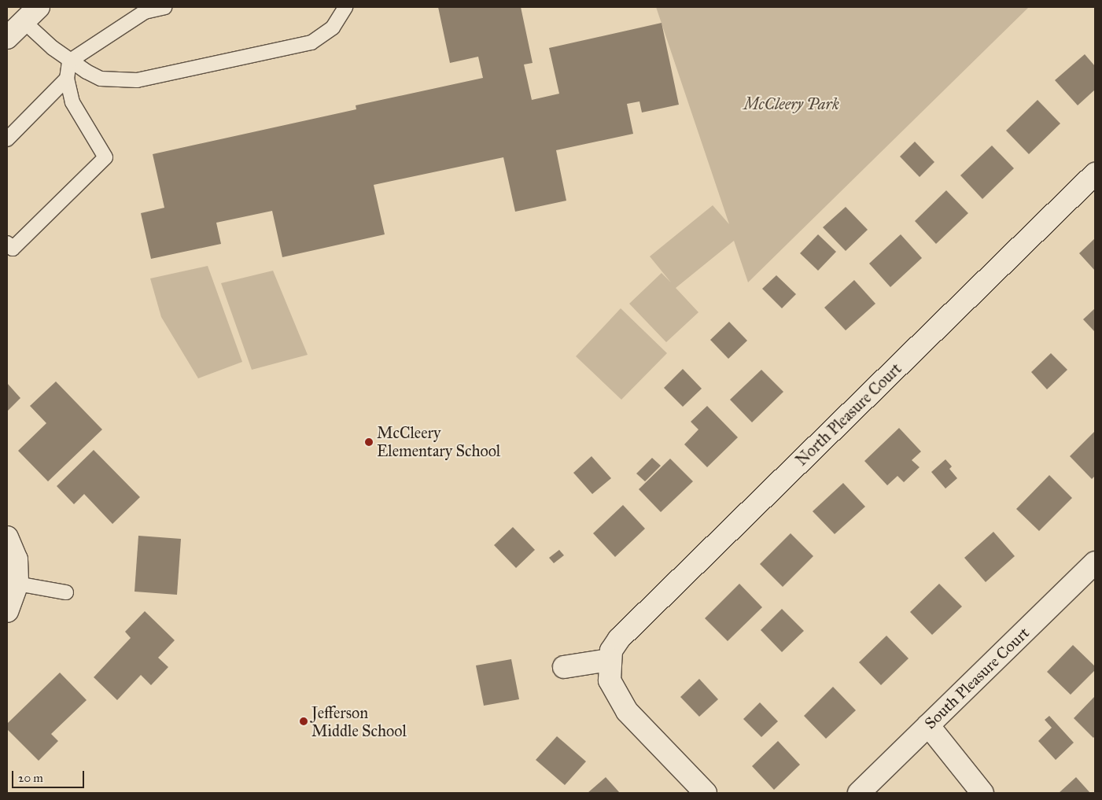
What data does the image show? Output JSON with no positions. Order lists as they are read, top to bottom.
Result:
{
  "streets": {
    "street": ["North Pleasure Court", "South Pleasure Court"]
  },
  "parks": ["McCleery Park"],
  "places": ["McCleery Elementary School", "Jefferson Middle School"],
  "scale_bar": "20 m"
}
